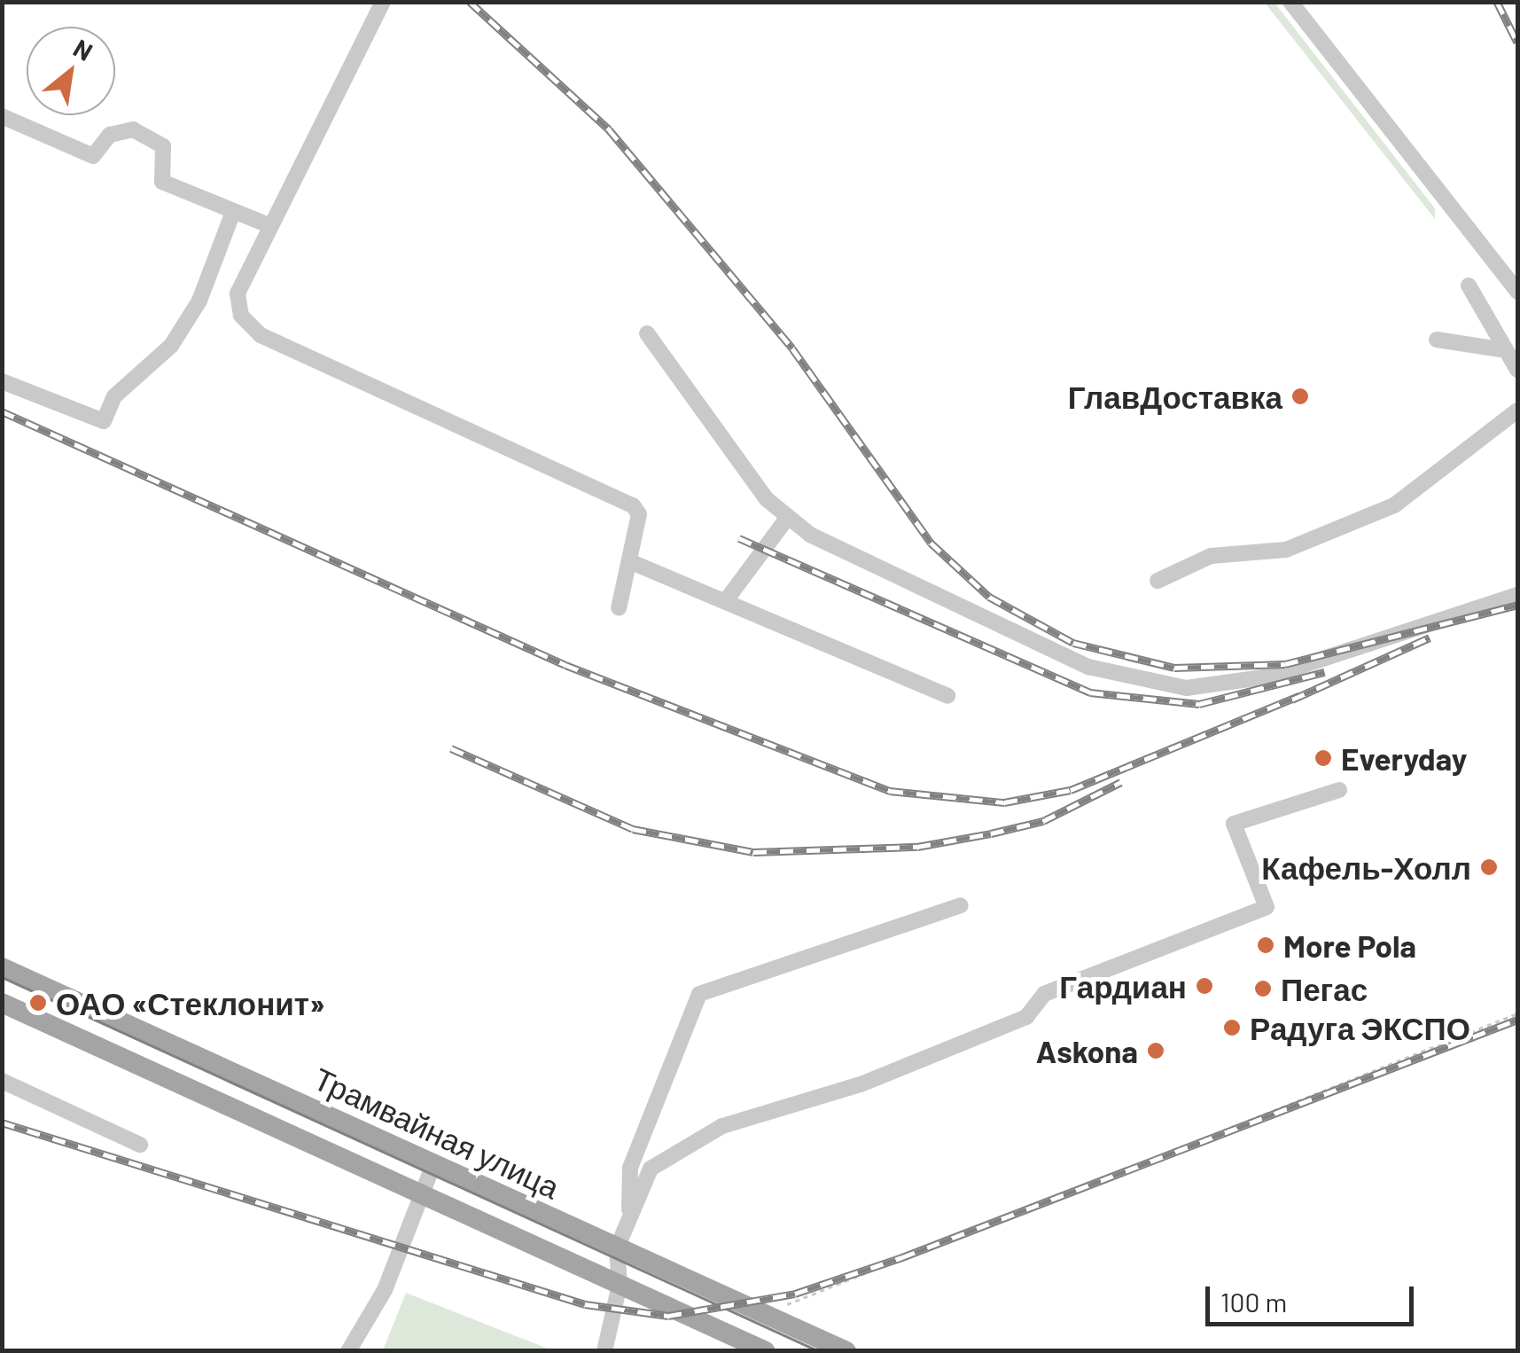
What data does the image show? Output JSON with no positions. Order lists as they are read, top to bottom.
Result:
{
  "streets": {
    "main road": ["Трамвайная улица"]
  },
  "places": [
    "ГлавДоставка",
    "Everyday",
    "Кафель-Холл",
    "More Pola",
    "Гардиан",
    "Пегас",
    "ОАО «Стеклонит»",
    "Радуга ЭКСПО",
    "Askona"
  ],
  "scale_bar": "100 m",
  "north": "top right"
}
